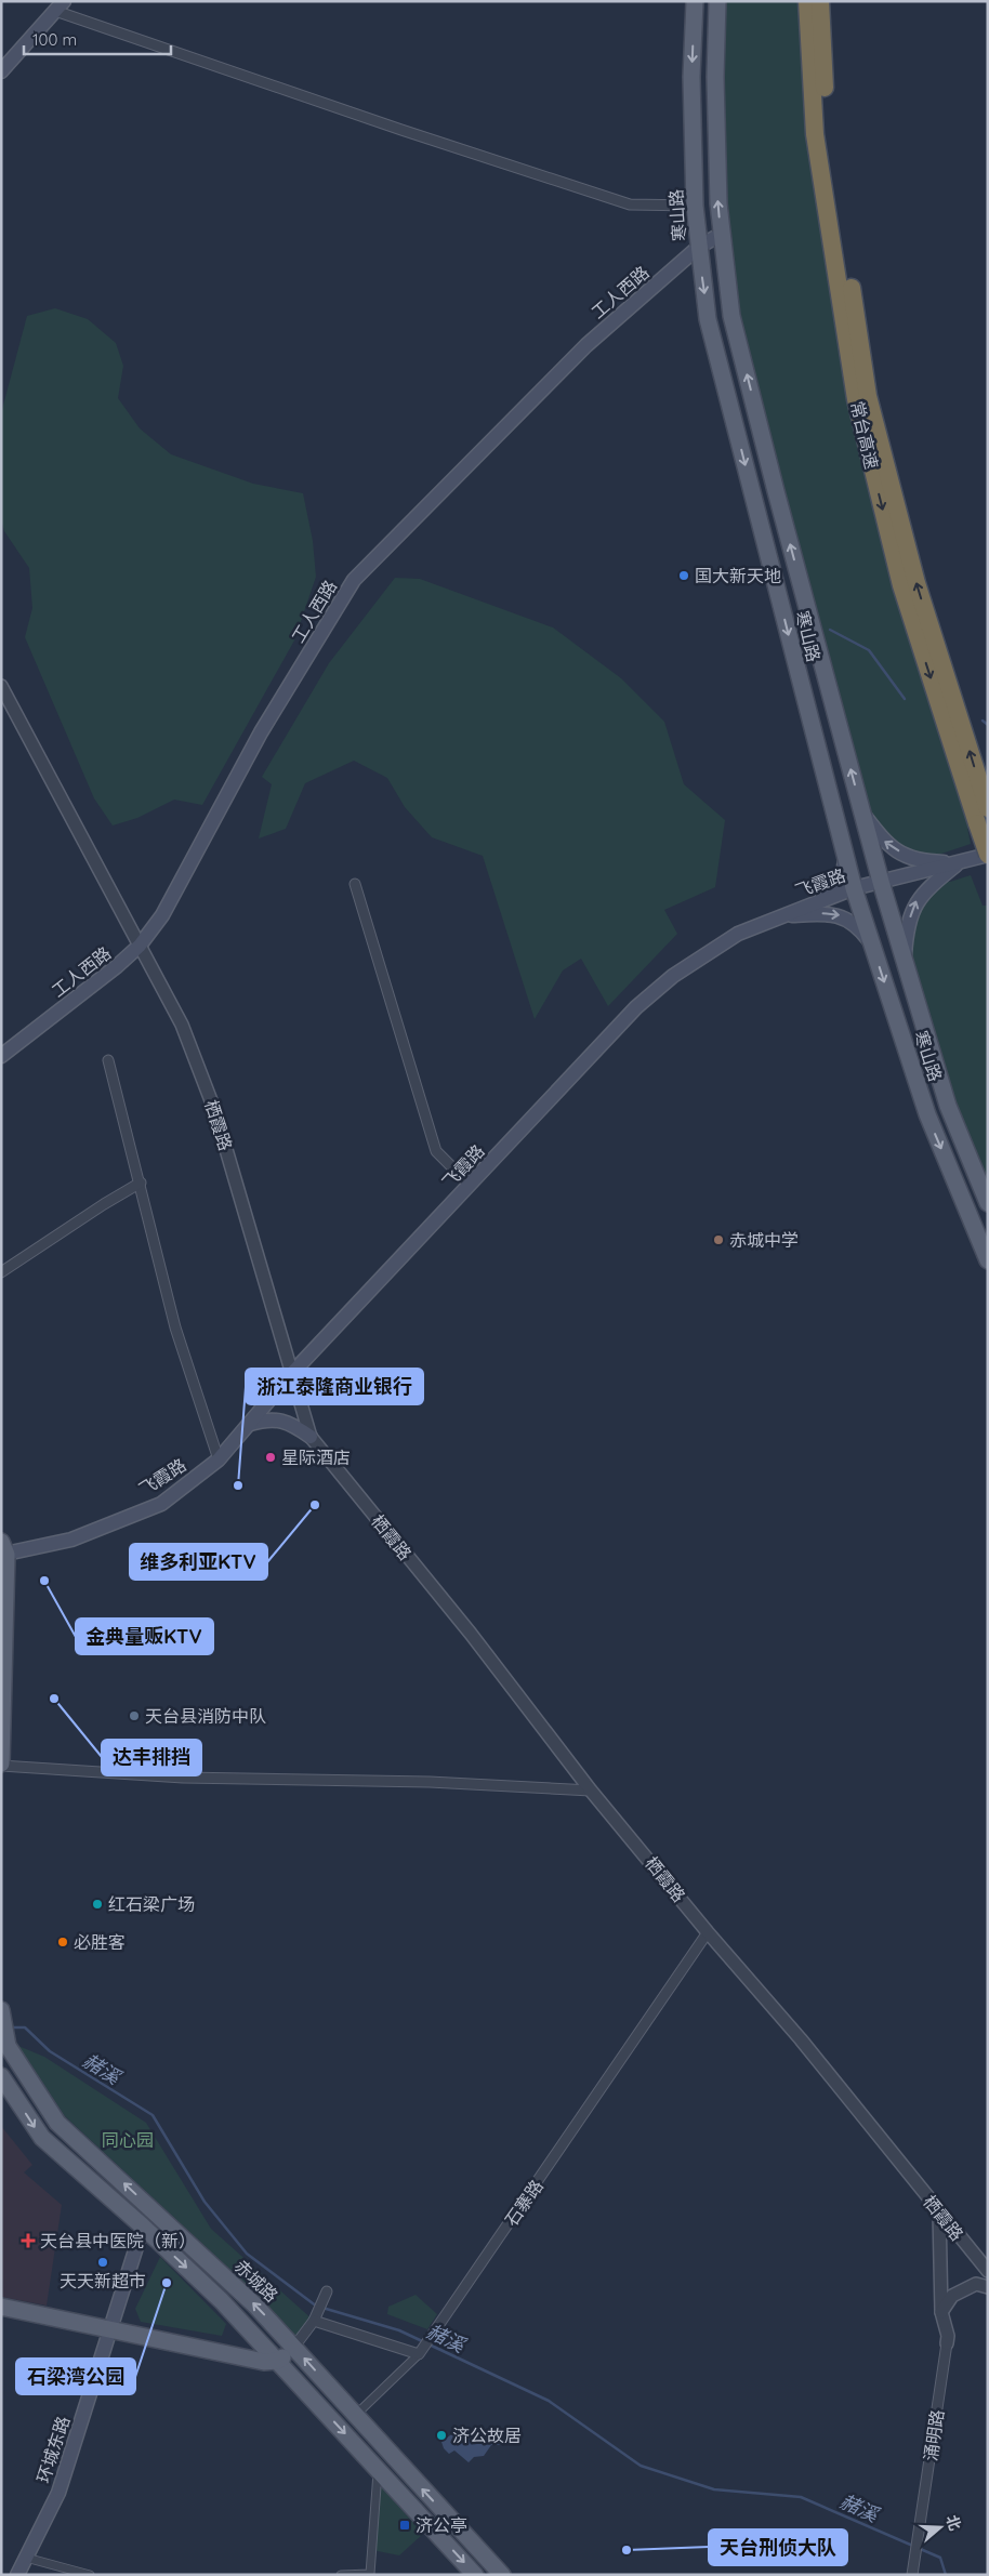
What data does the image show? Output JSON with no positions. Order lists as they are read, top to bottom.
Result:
{
  "streets": {
    "highway": ["常台高速"],
    "main road": [
      "寒山路",
      "工人西路",
      "飞霞路",
      "赤城路",
      "环城东路"
    ],
    "street": ["栖霞路", "石寨路", "涌明路"]
  },
  "crossings": [
    ["寒山路", "工人西路"],
    ["寒山路", "飞霞路"],
    ["工人西路", "栖霞路"],
    ["常台高速", "飞霞路"],
    ["飞霞路", "栖霞路"],
    ["栖霞路", "石寨路"]
  ],
  "water": ["赭溪"],
  "parks": ["同心园"],
  "places": {
    "other": [
      "国大新天地",
      "赤城中学",
      "星际酒店",
      "浙江泰隆商业银行",
      "维多利亚KTV",
      "金典量贩KTV",
      "达丰排挡",
      "天台县消防中队",
      "红石梁广场",
      "必胜客",
      "天天新超市",
      "石梁湾公园",
      "济公故居",
      "天台刑侦大队"
    ],
    "health": ["天台县中医院（新）"],
    "transit": ["济公亭"]
  },
  "scale_bar": "100 m",
  "north": "right"
}
